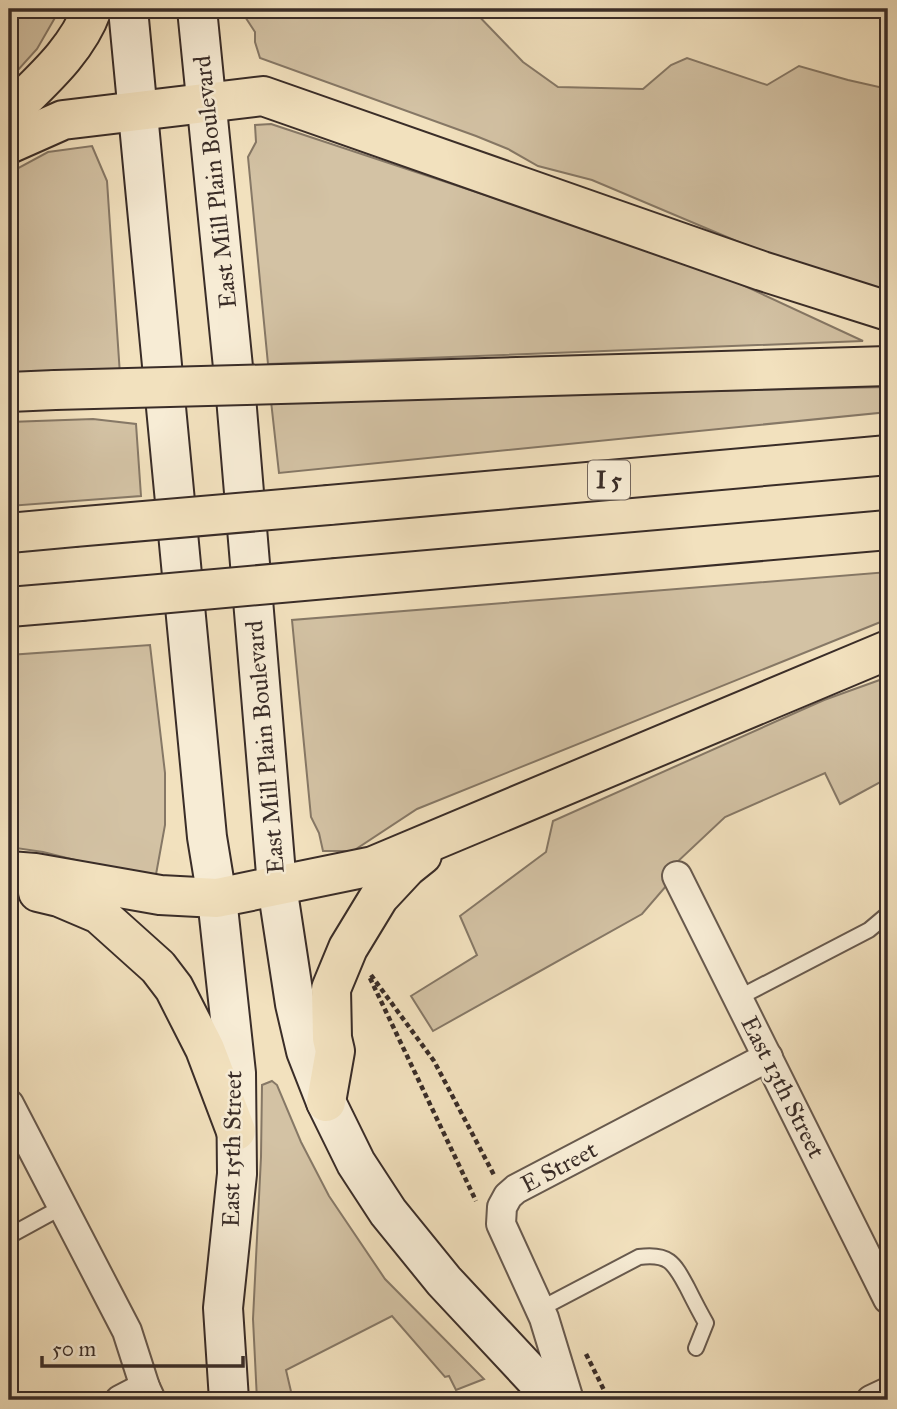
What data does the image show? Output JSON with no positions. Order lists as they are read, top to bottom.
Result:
{
  "streets": {
    "highway": ["I 5"],
    "main road": ["East Mill Plain Boulevard", "East 15th Street"],
    "street": ["East 13th Street", "E Street"]
  },
  "crossings": [
    ["East 13th Street", "E Street"]
  ],
  "scale_bar": "50 m"
}
